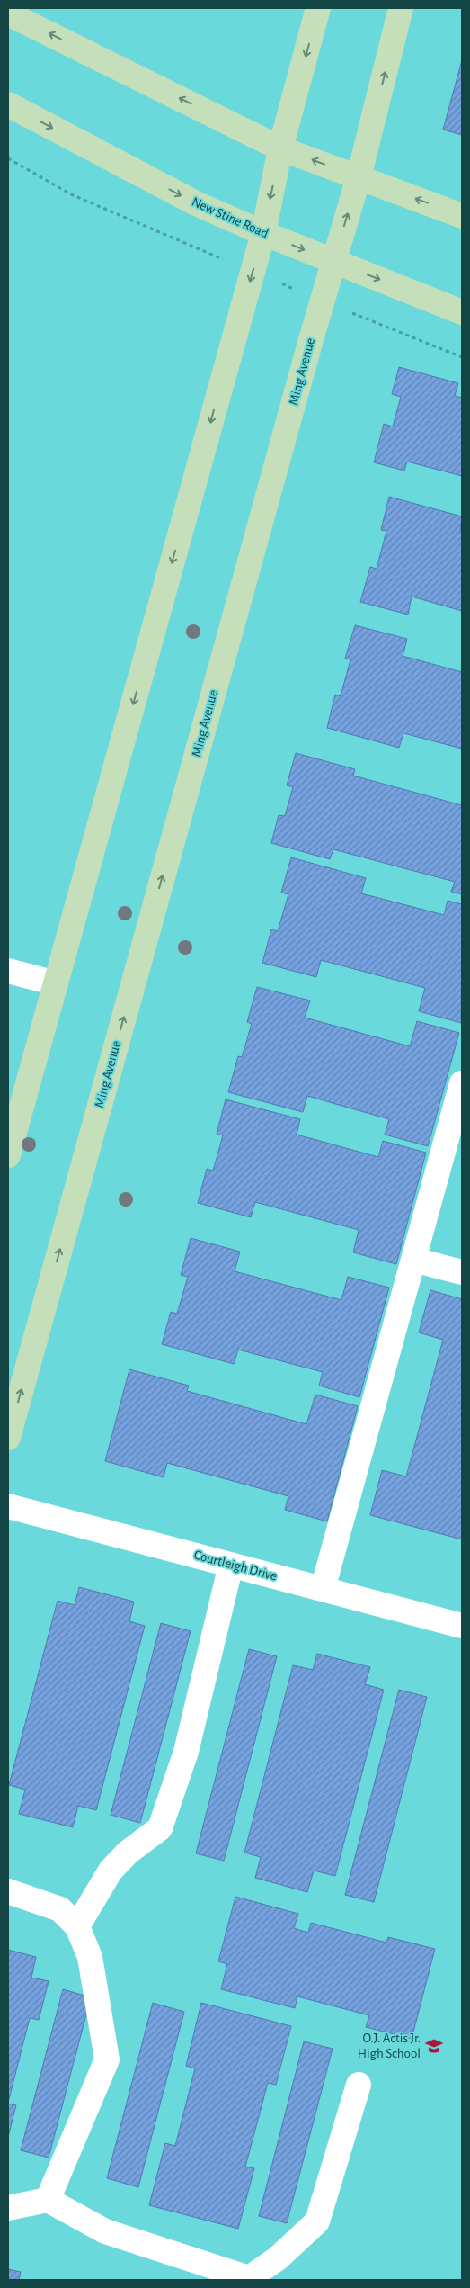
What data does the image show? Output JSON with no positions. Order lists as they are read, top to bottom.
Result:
{
  "streets": {
    "main road": ["New Stine Road", "Ming Avenue"],
    "street": ["Courtleigh Drive"]
  },
  "crossings": [
    ["New Stine Road", "Ming Avenue"]
  ],
  "places": {
    "school or university": ["O.J. Actis Jr. High School"]
  }
}
